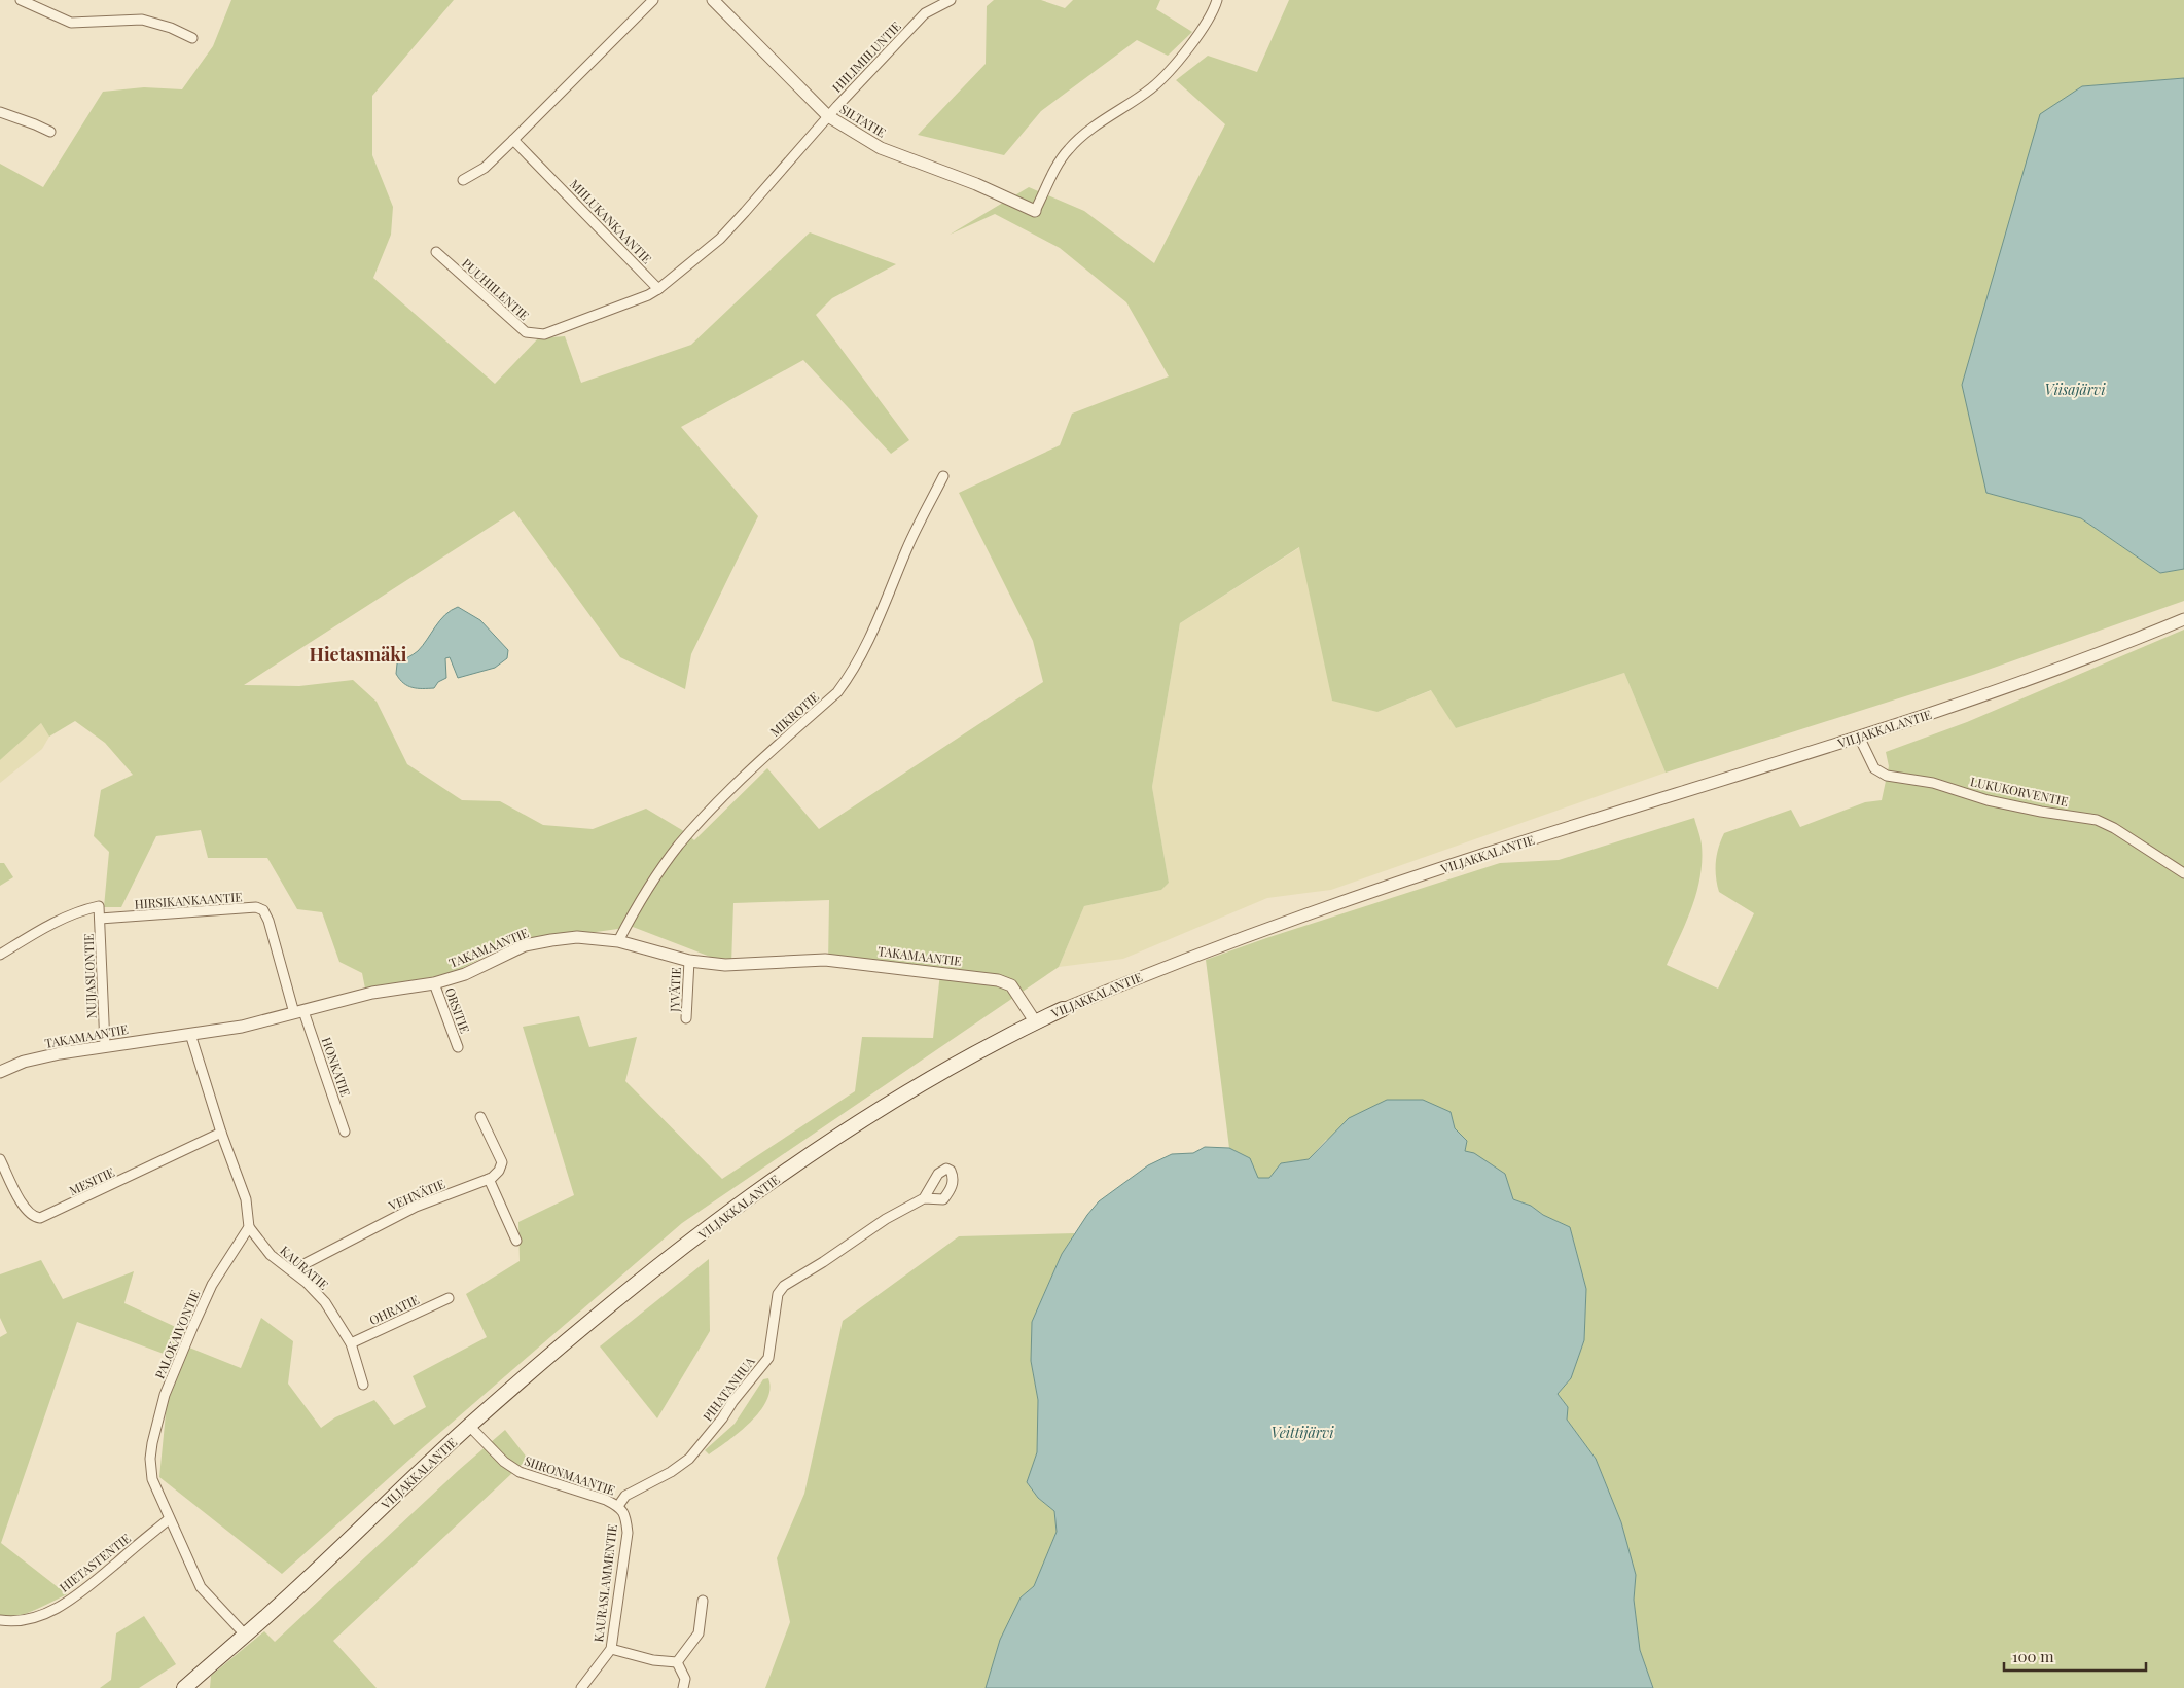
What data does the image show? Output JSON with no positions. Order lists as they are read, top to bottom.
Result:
{
  "streets": {
    "main road": ["VILJAKKALANTIE"],
    "street": [
      "HIILIMIILUNTIE",
      "SILTATIE",
      "MIILUKANKAANTIE",
      "PUUHIILENTIE",
      "MIKROTIE",
      "LUKUKORVENTIE",
      "HIRSIKANKAANTIE",
      "TAKAMAANTIE",
      "NUIJASUONTIE",
      "JYVÄTIE",
      "ORSITIE",
      "HONKATIE",
      "MESITIE",
      "VEHNÄTIE",
      "KAURATIE",
      "OHRATIE",
      "PALOKAIVONTIE",
      "PIHATANHUA",
      "SIIRONMAANTIE",
      "HIETASTENTIE",
      "KAURASLAMMENTIE"
    ]
  },
  "crossings": [
    ["HIILIMIILUNTIE", "SILTATIE"],
    ["MIILUKANKAANTIE", "PUUHIILENTIE"],
    ["MIKROTIE", "TAKAMAANTIE"],
    ["VILJAKKALANTIE", "LUKUKORVENTIE"],
    ["VILJAKKALANTIE", "TAKAMAANTIE"],
    ["VILJAKKALANTIE", "PALOKAIVONTIE"],
    ["VILJAKKALANTIE", "SIIRONMAANTIE"],
    ["HIRSIKANKAANTIE", "TAKAMAANTIE"],
    ["HIRSIKANKAANTIE", "NUIJASUONTIE"],
    ["HIRSIKANKAANTIE", "HONKATIE"],
    ["TAKAMAANTIE", "NUIJASUONTIE"],
    ["TAKAMAANTIE", "JYVÄTIE"],
    ["TAKAMAANTIE", "ORSITIE"],
    ["TAKAMAANTIE", "HONKATIE"],
    ["VEHNÄTIE", "KAURATIE"],
    ["KAURATIE", "OHRATIE"],
    ["KAURATIE", "PALOKAIVONTIE"],
    ["PALOKAIVONTIE", "HIETASTENTIE"],
    ["PIHATANHUA", "SIIRONMAANTIE"],
    ["PIHATANHUA", "KAURASLAMMENTIE"],
    ["SIIRONMAANTIE", "KAURASLAMMENTIE"]
  ],
  "districts": ["Hietasmäki"],
  "water": ["Viisajärvi", "Veittijärvi"],
  "scale_bar": "100 m"
}
